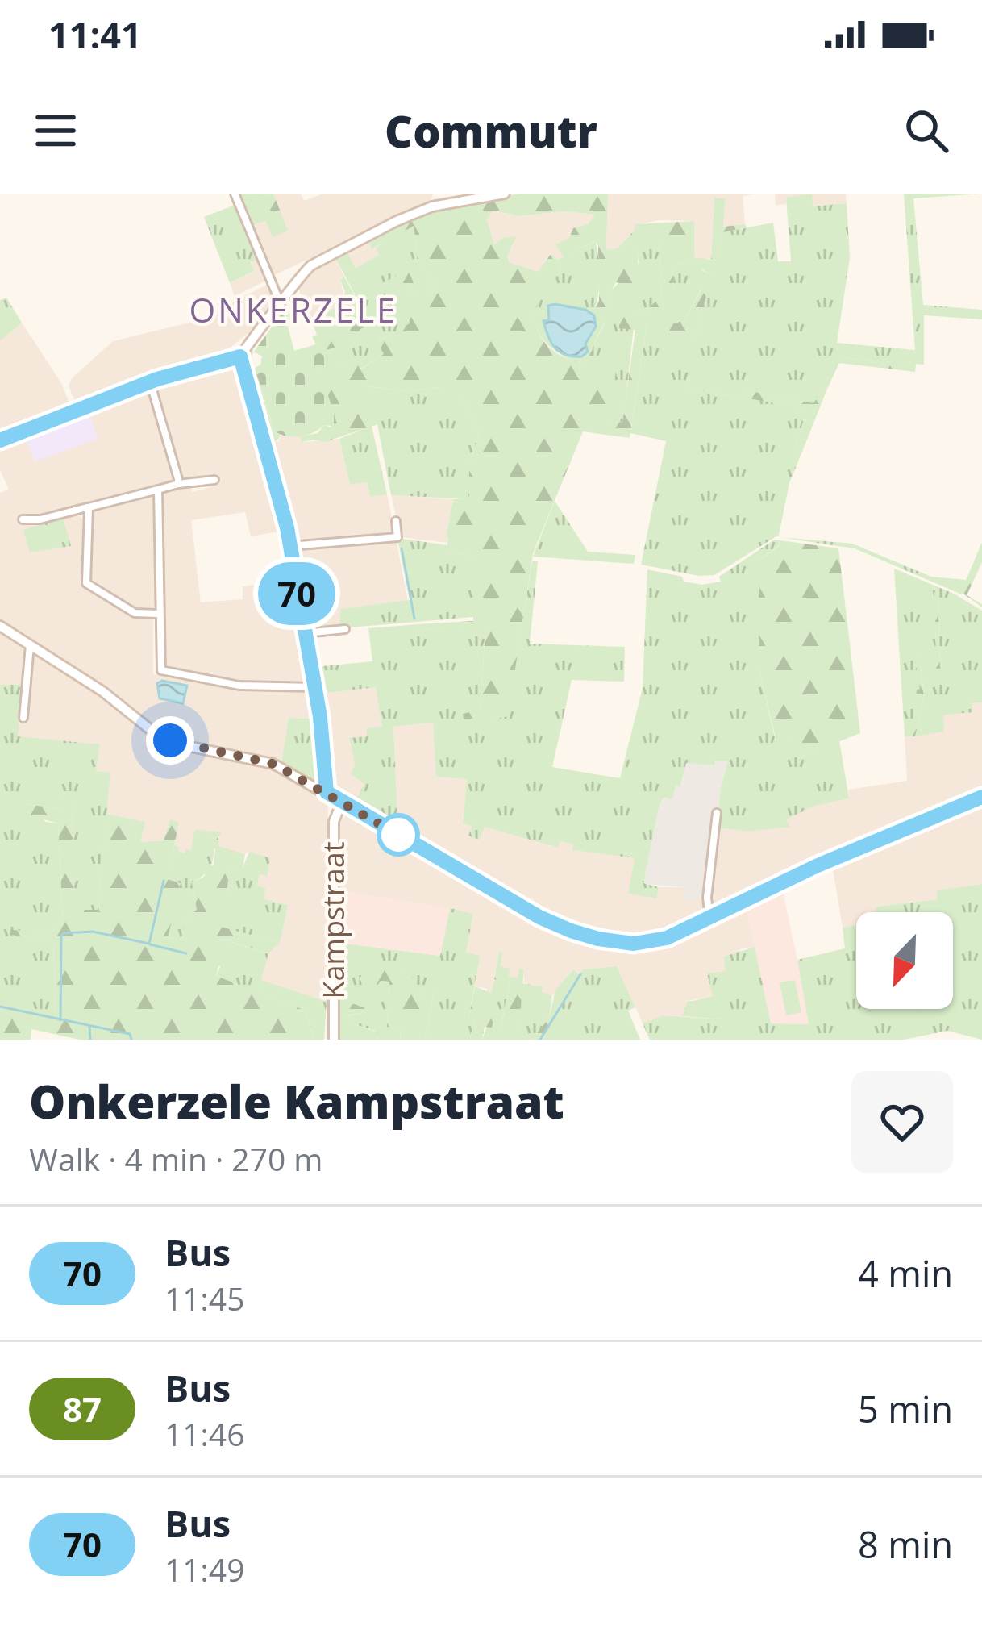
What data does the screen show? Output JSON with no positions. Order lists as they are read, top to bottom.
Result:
{
  "streets": {
    "street": ["Kampstraat"]
  },
  "districts": ["ONKERZELE"],
  "lines": ["bus line 70"],
  "north": "bottom left",
  "page": {
    "status": "11:41",
    "header": "Commutr",
    "on_map": "70",
    "heading": ["Onkerzele Kampstraat", "Walk · 4 min · 270 m"],
    "list": [
      {
        "mark": "70",
        "name": "Bus",
        "note": "11:45",
        "value": "4 min"
      },
      {
        "mark": "87",
        "name": "Bus",
        "note": "11:46",
        "value": "5 min"
      },
      {
        "mark": "70",
        "name": "Bus",
        "note": "11:49",
        "value": "8 min"
      }
    ]
  }
}
